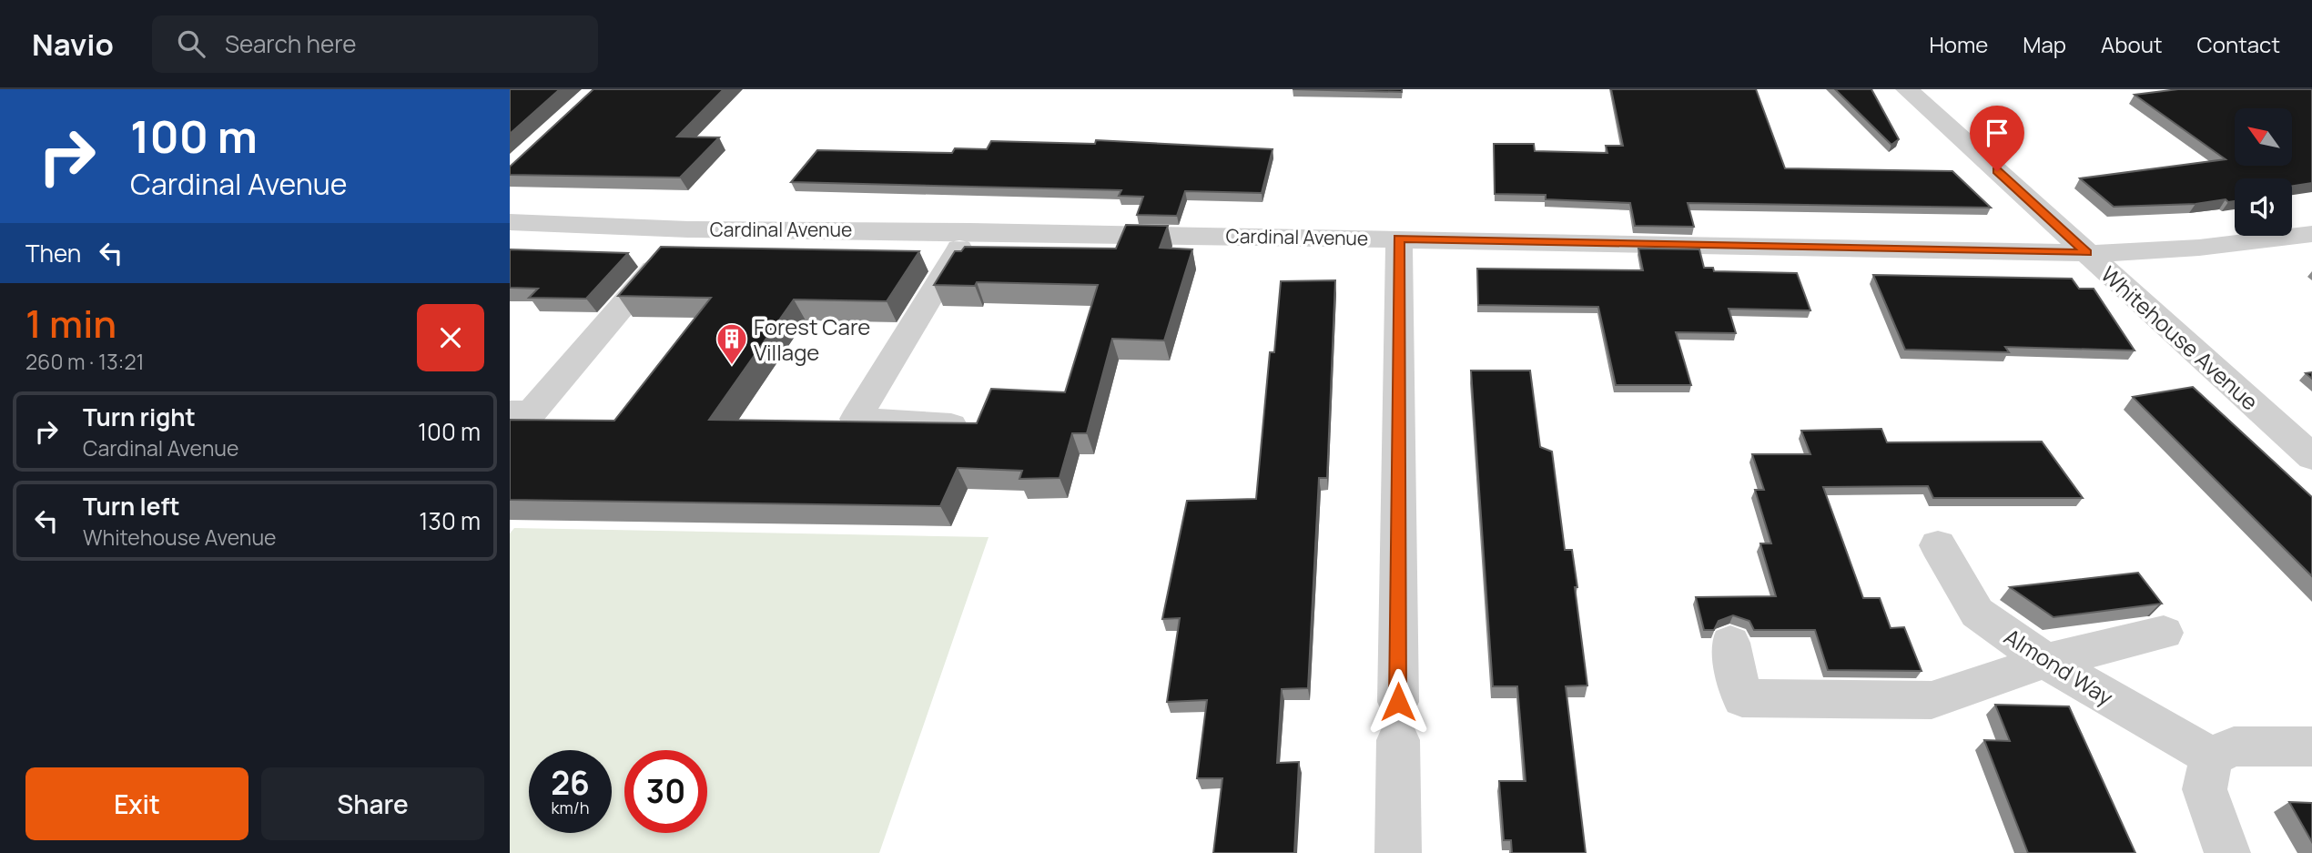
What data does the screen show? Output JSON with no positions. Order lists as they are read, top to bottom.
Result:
{
  "streets": {
    "street": ["Cardinal Avenue", "Whitehouse Avenue", "Almond Way"]
  },
  "crossings": [
    ["Cardinal Avenue", "Whitehouse Avenue"]
  ],
  "places": {
    "building": ["Forest Care Village"]
  },
  "north": "top left",
  "page": {
    "header": "Navio",
    "search": "Search here",
    "nav": [
      "Home",
      "Map",
      "About",
      "Contact"
    ],
    "turn": ["100 m", "Cardinal Avenue"],
    "then": "Then",
    "heading": ["1 min", "260 m · 13:21"],
    "list": [
      {
        "name": "Turn right",
        "note": "Cardinal Avenue",
        "value": "100 m"
      },
      {
        "name": "Turn left",
        "note": "Whitehouse Avenue",
        "value": "130 m"
      }
    ],
    "speed": "26 km/h",
    "limit": "30",
    "buttons": ["Exit", "Share"]
  }
}
